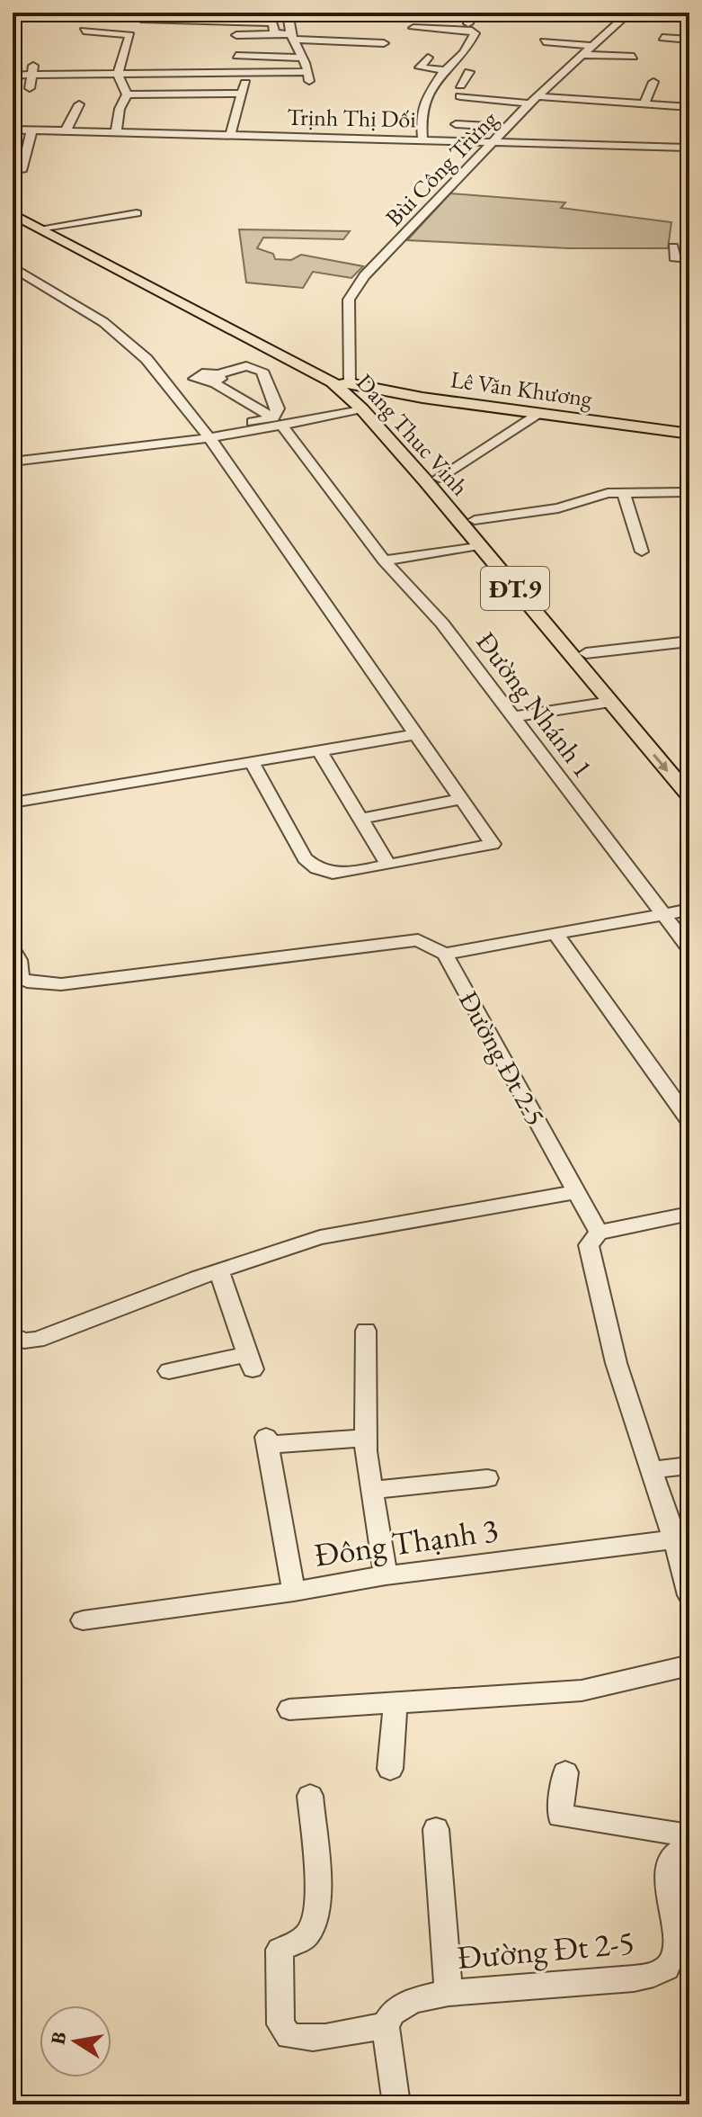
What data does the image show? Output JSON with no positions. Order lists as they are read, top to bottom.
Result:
{
  "streets": {
    "main road": ["Lê Văn Khương", "Dang Thuc Vinh", "ĐT.9"],
    "street": [
      "Trịnh Thị Dối",
      "Bùi Công Trừng",
      "Đường Nhánh 1",
      "Đường Đt 2-5",
      "Đông Thạnh 3"
    ]
  },
  "crossings": [
    ["Trịnh Thị Dối", "Bùi Công Trừng"],
    ["Bùi Công Trừng", "Lê Văn Khương"],
    ["Bùi Công Trừng", "Dang Thuc Vinh"],
    ["Lê Văn Khương", "Dang Thuc Vinh"]
  ],
  "north": "left"
}
